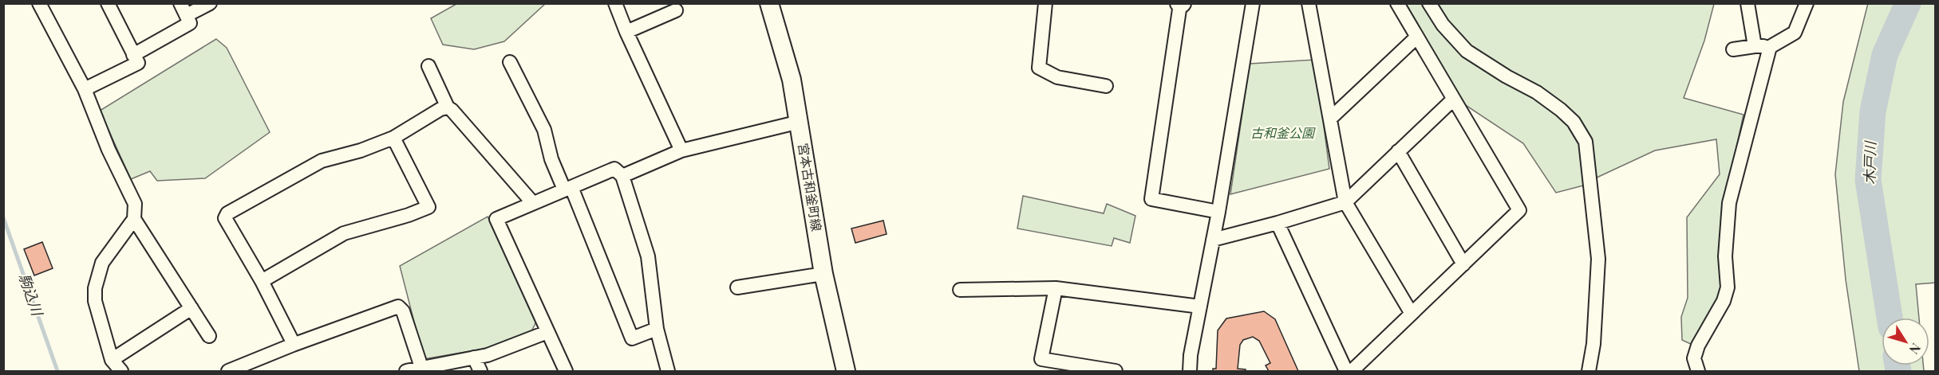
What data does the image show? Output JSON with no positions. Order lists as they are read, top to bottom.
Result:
{
  "streets": {
    "street": ["宮本古和釜町線"]
  },
  "water": ["木戸川", "駒込川"],
  "parks": ["古和釜公園"],
  "north": "bottom right"
}
